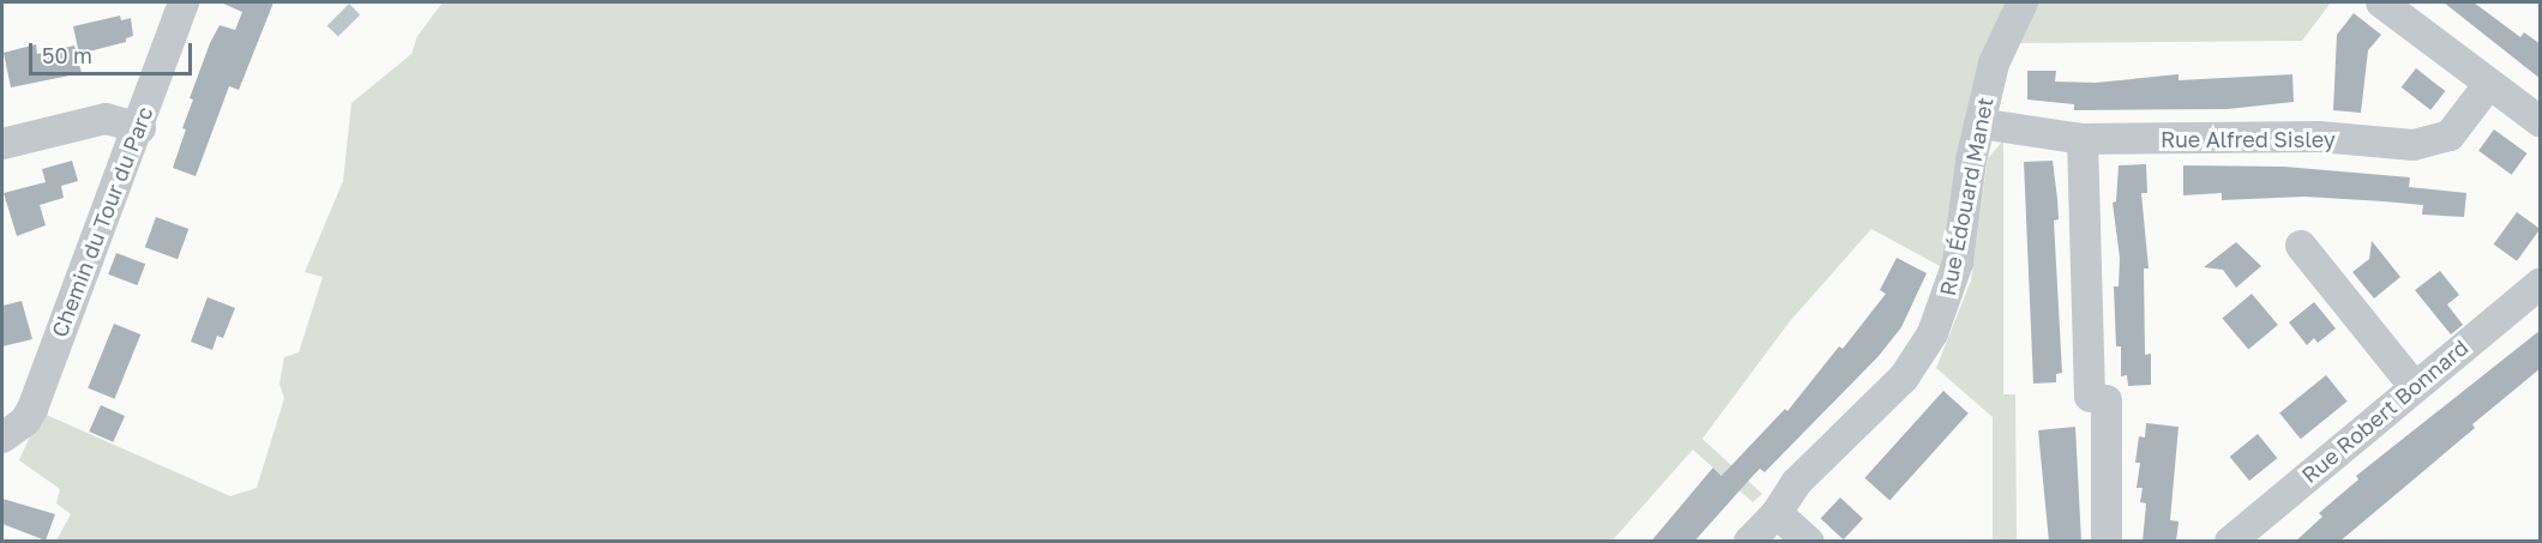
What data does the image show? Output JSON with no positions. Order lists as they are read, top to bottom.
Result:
{
  "streets": {
    "street": [
      "Rue Alfred Sisley",
      "Rue Édouard Manet",
      "Chemin du Tour du Parc",
      "Rue Robert Bonnard"
    ]
  },
  "crossings": [
    ["Rue Alfred Sisley", "Rue Édouard Manet"]
  ],
  "scale_bar": "50 m"
}
